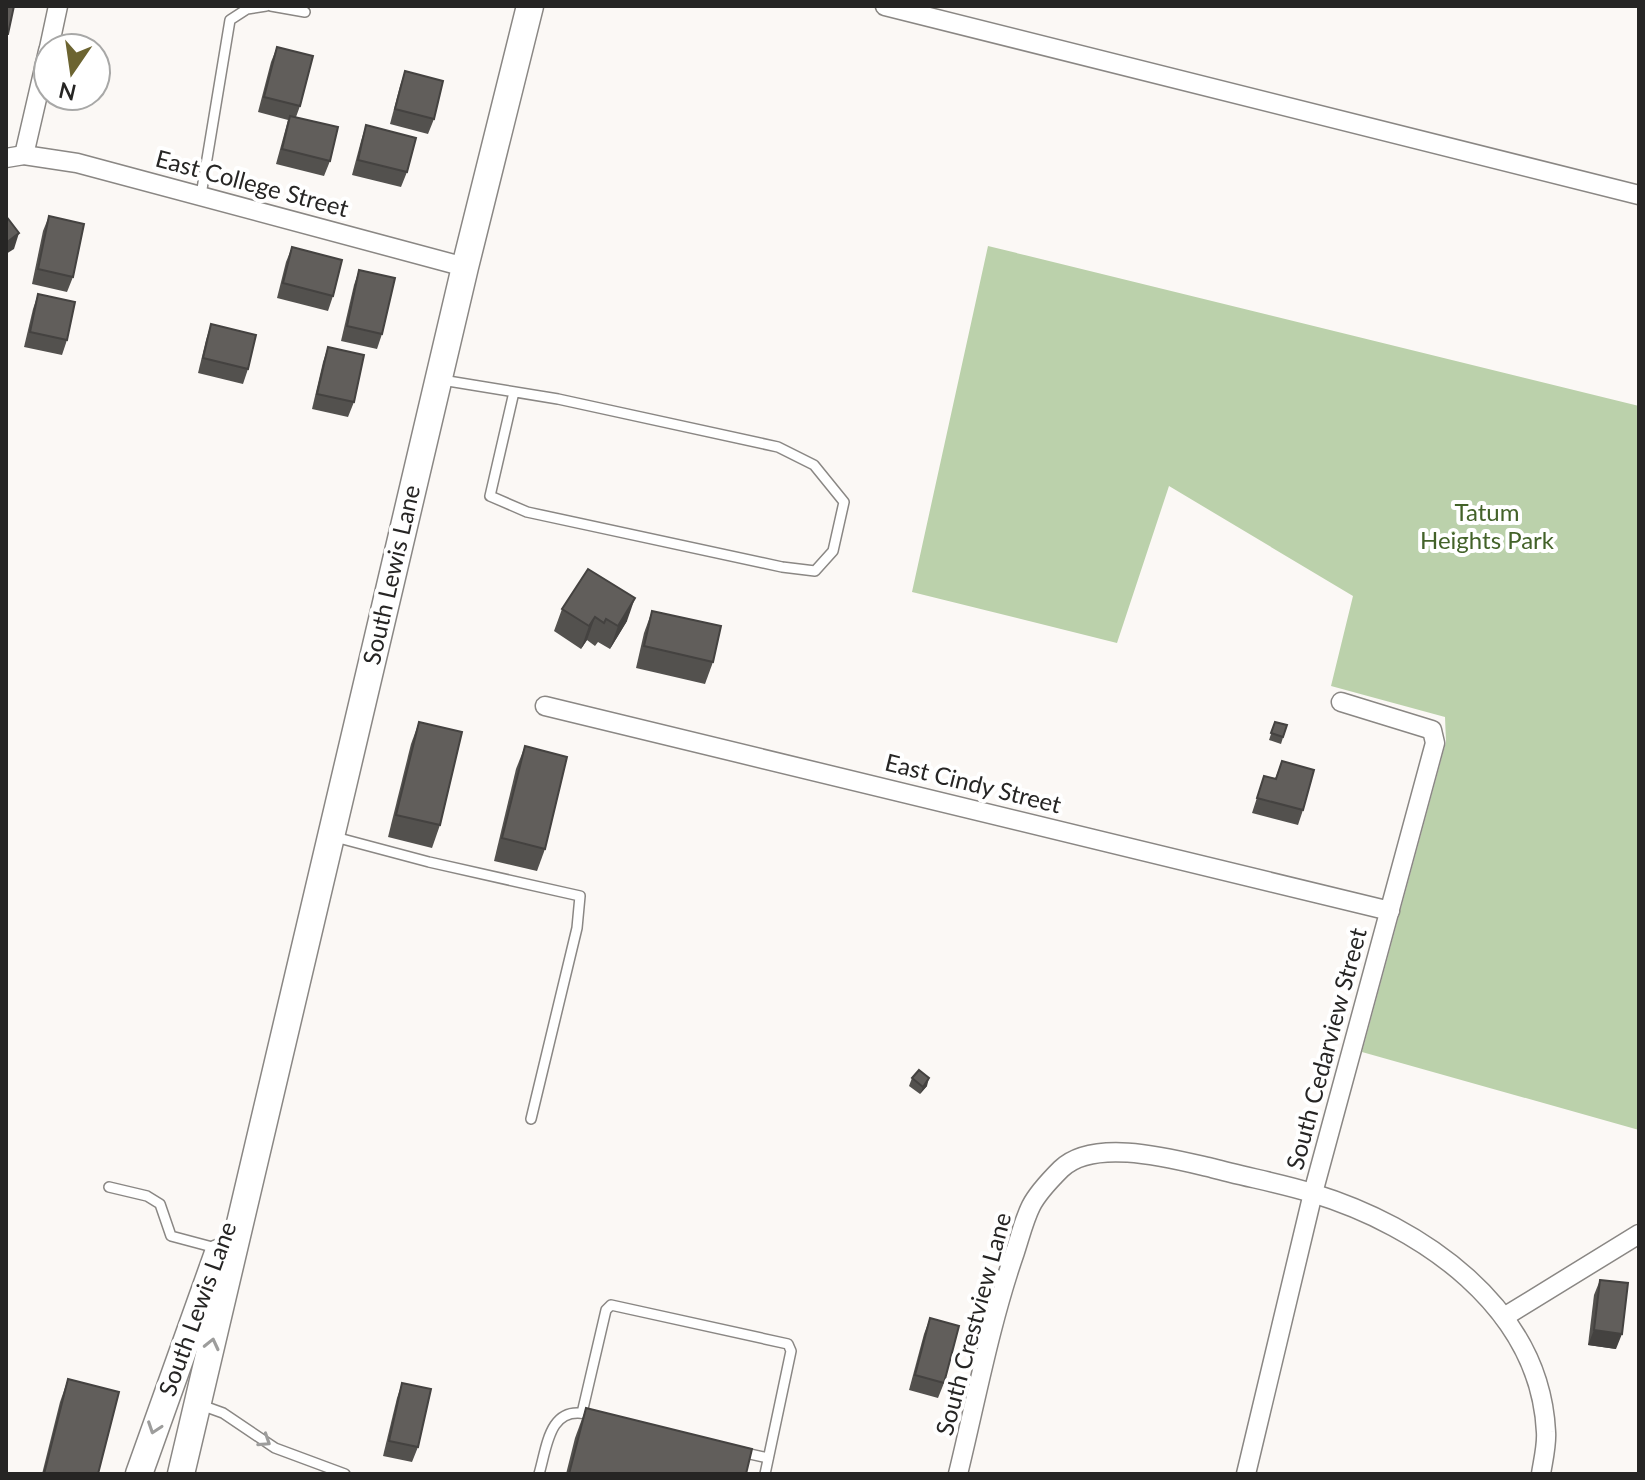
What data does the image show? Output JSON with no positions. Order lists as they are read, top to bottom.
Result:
{
  "streets": {
    "street": [
      "East College Street",
      "South Lewis Lane",
      "East Cindy Street",
      "South Cedarview Street",
      "South Crestview Lane"
    ]
  },
  "crossings": [
    ["East College Street", "South Lewis Lane"],
    ["East Cindy Street", "South Cedarview Street"],
    ["South Cedarview Street", "South Crestview Lane"]
  ],
  "parks": ["Tatum Heights Park"],
  "north": "bottom"
}
